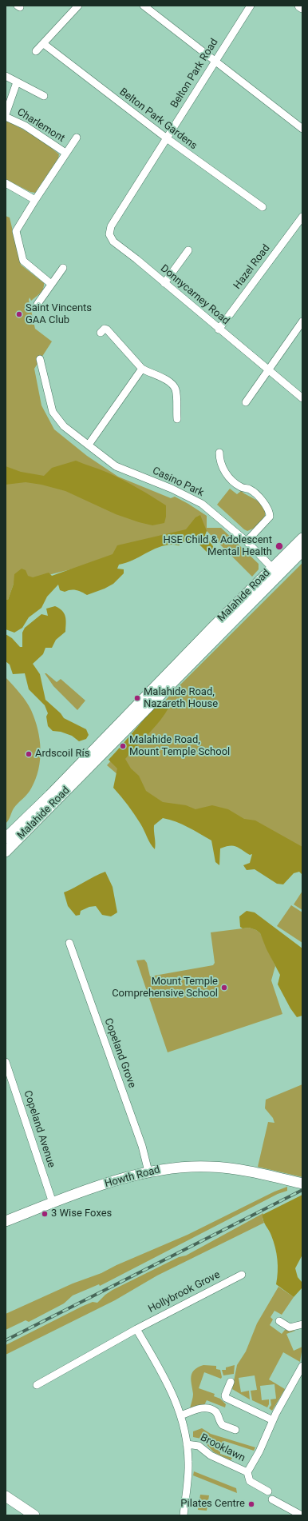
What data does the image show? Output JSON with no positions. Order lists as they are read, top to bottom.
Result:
{
  "streets": {
    "main road": ["Malahide Road", "Howth Road"],
    "street": [
      "Belton Park Road",
      "Belton Park Gardens",
      "Charlemont",
      "Hazel Road",
      "Donnycarney Road",
      "Casino Park",
      "Copeland Grove",
      "Copeland Avenue",
      "Hollybrook Grove",
      "Brooklawn"
    ]
  },
  "crossings": [
    ["Belton Park Road", "Belton Park Gardens"],
    ["Belton Park Road", "Donnycarney Road"],
    ["Hazel Road", "Donnycarney Road"],
    ["Casino Park", "Malahide Road"],
    ["Copeland Grove", "Howth Road"],
    ["Copeland Avenue", "Howth Road"]
  ],
  "places": [
    "Saint Vincents GAA Club",
    "HSE Child & Adolescent Mental Health",
    "Malahide Road, Nazareth House",
    "Malahide Road, Mount Temple School",
    "Ardscoil Rís",
    "Mount Temple Comprehensive School",
    "3 Wise Foxes",
    "Pilates Centre"
  ]
}
